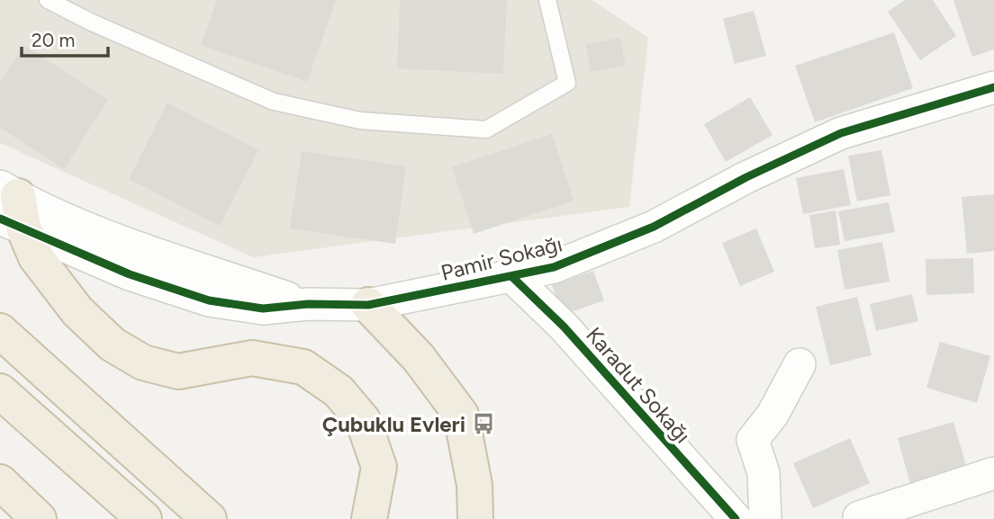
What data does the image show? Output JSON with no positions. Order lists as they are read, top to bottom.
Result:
{
  "streets": {
    "street": ["Pamir Sokağı", "Karadut Sokağı"]
  },
  "crossings": [
    ["Pamir Sokağı", "Karadut Sokağı"]
  ],
  "places": {
    "bus stop": ["Çubuklu Evleri"]
  },
  "scale_bar": "20 m"
}
